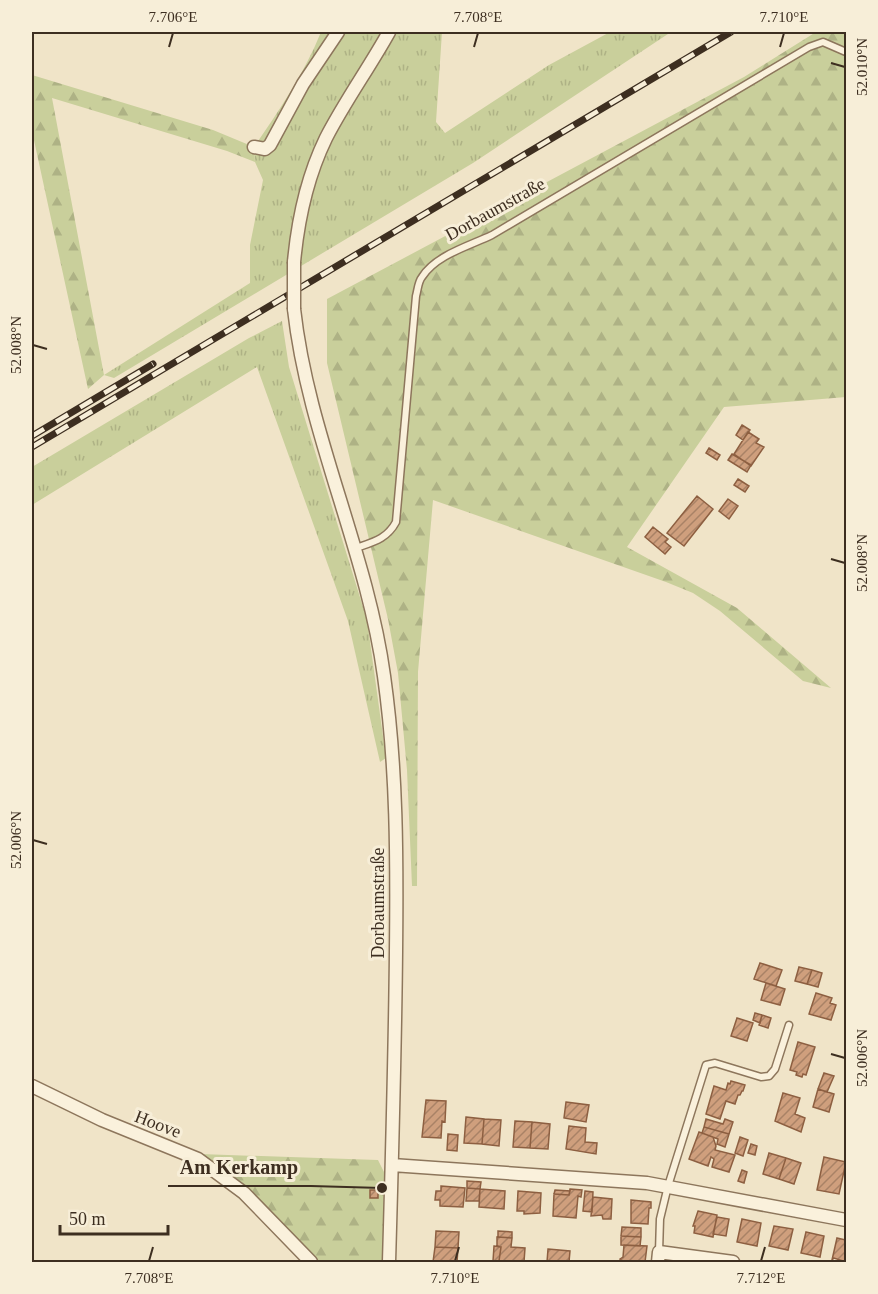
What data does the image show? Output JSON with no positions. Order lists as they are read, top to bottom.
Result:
{
  "streets": {
    "street": ["Dorbaumstraße", "Hoove"]
  },
  "places": ["Am Kerkamp"],
  "scale_bar": "50 m",
  "coordinates": [
    "7.706°E",
    "7.708°E",
    "7.710°E",
    "52.010°N",
    "52.008°N",
    "52.006°N",
    "7.712°E"
  ]
}
